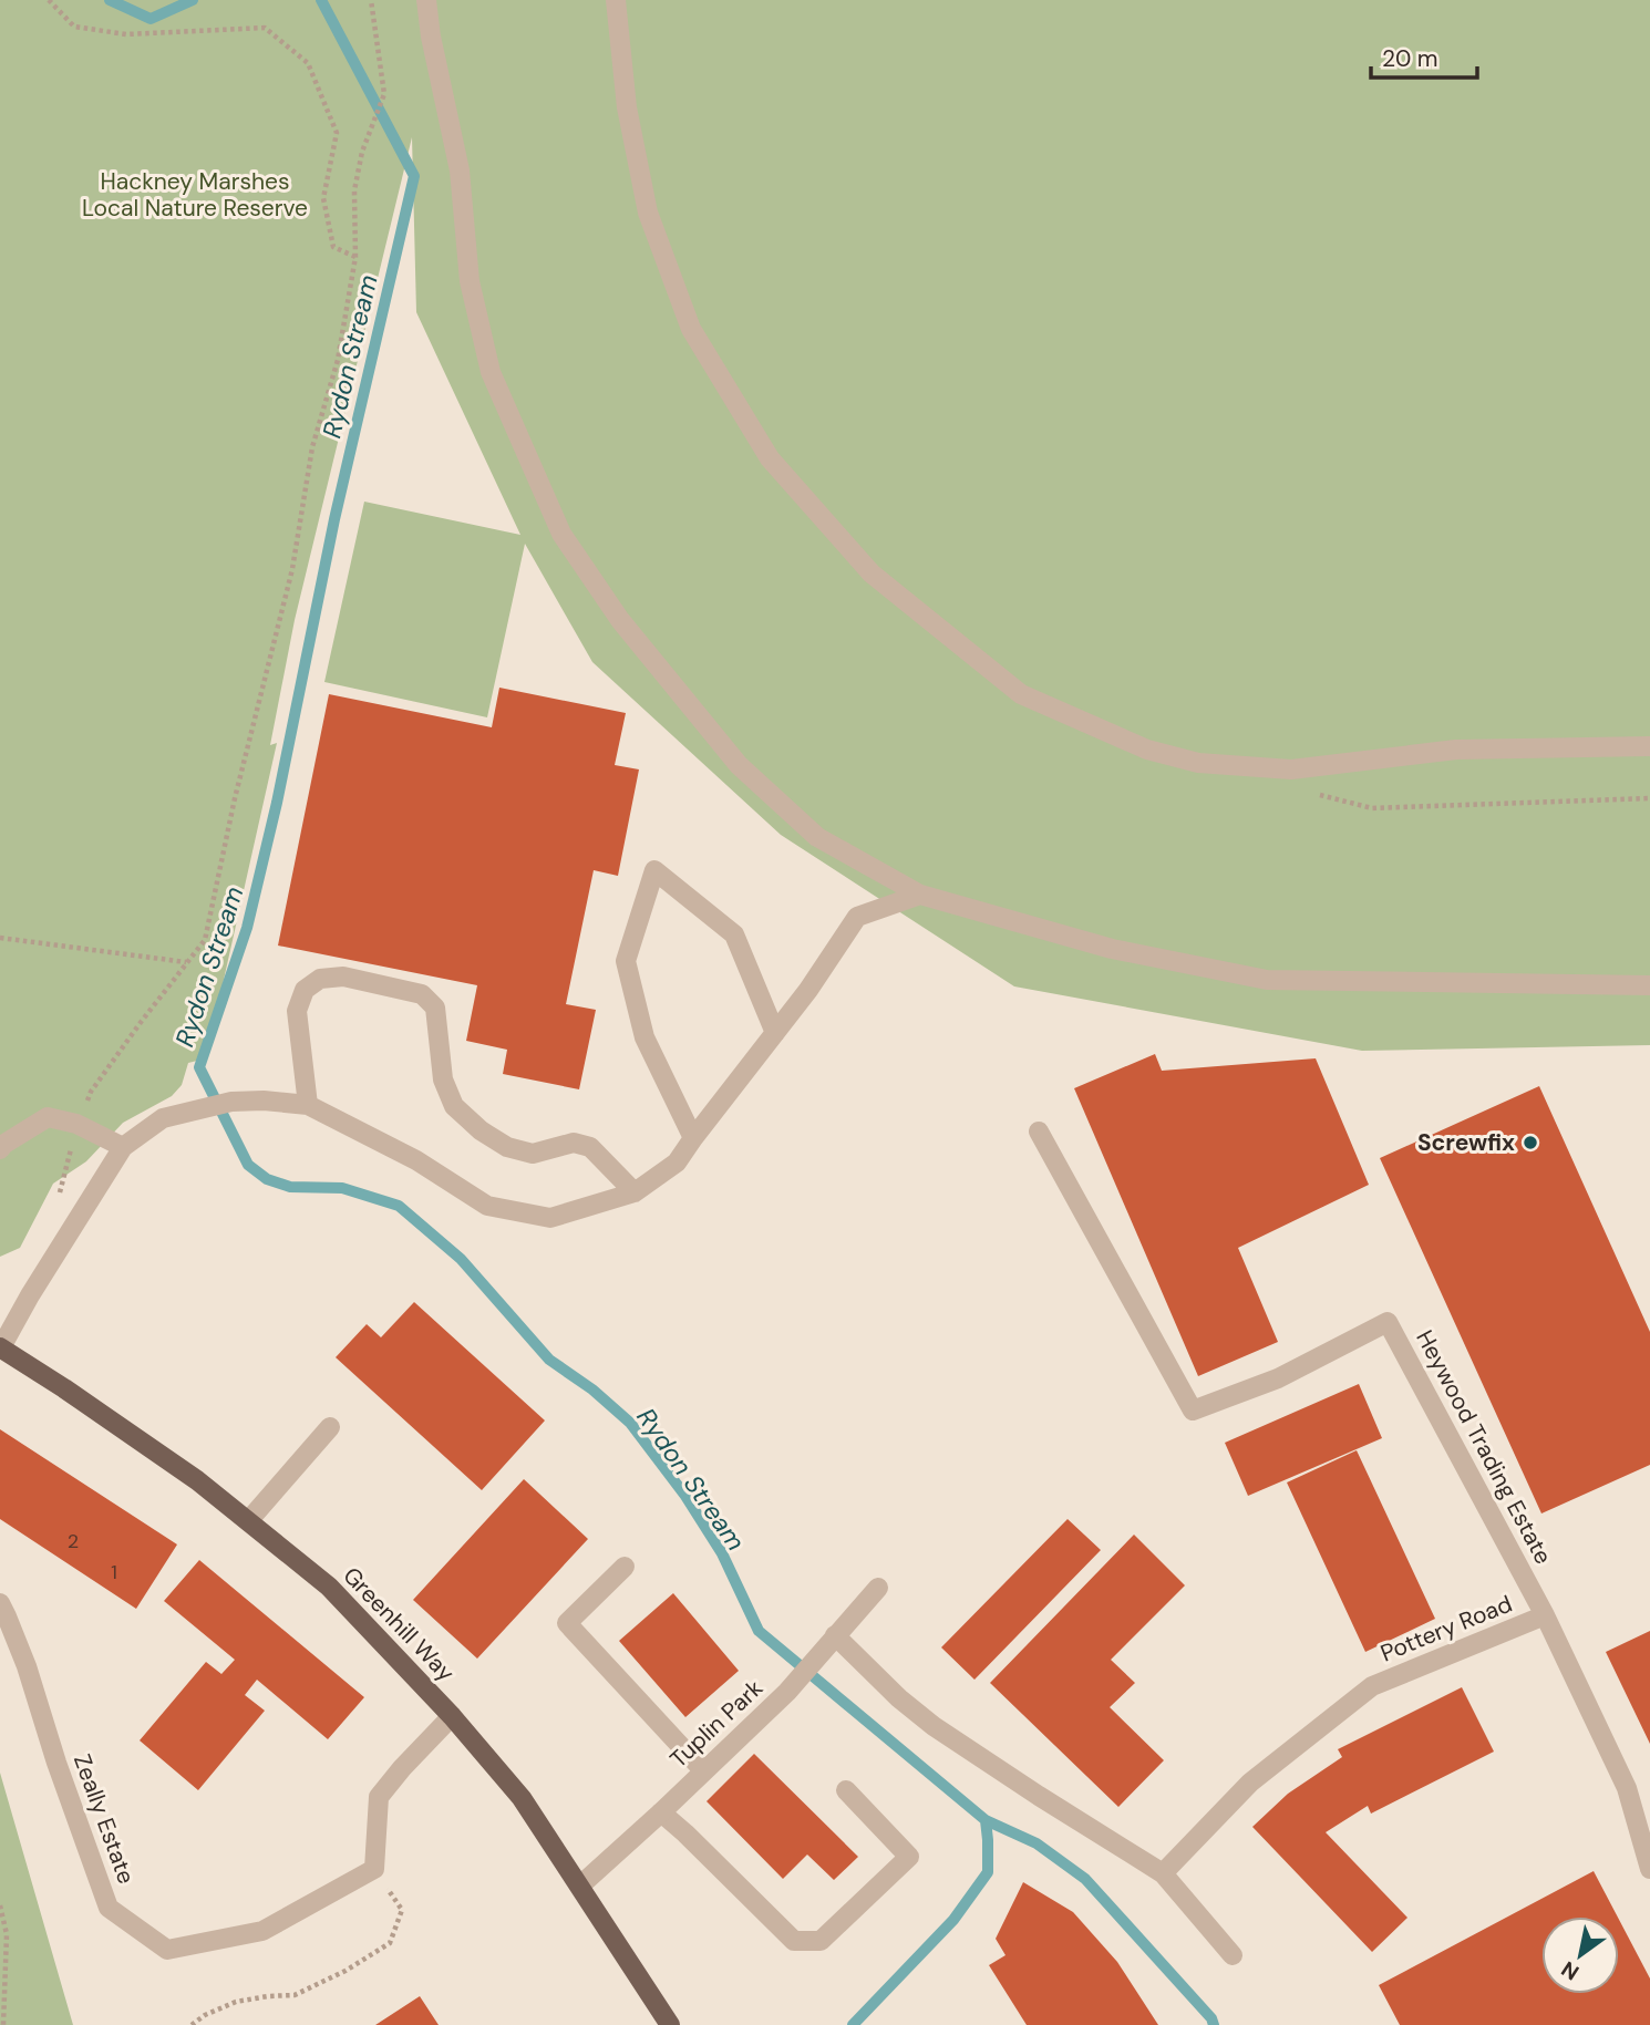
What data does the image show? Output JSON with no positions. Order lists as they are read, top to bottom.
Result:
{
  "streets": {
    "main road": ["Greenhill Way"],
    "street": [
      "Heywood Trading Estate",
      "Pottery Road",
      "Tuplin Park",
      "Zeally Estate"
    ]
  },
  "crossings": [
    ["Heywood Trading Estate", "Pottery Road"],
    ["Greenhill Way", "Tuplin Park"]
  ],
  "water": ["Rydon Stream"],
  "parks": ["Hackney Marshes Local Nature Reserve"],
  "places": ["Screwfix"],
  "house_numbers": ["2", "1"],
  "scale_bar": "20 m",
  "north": "bottom left"
}
